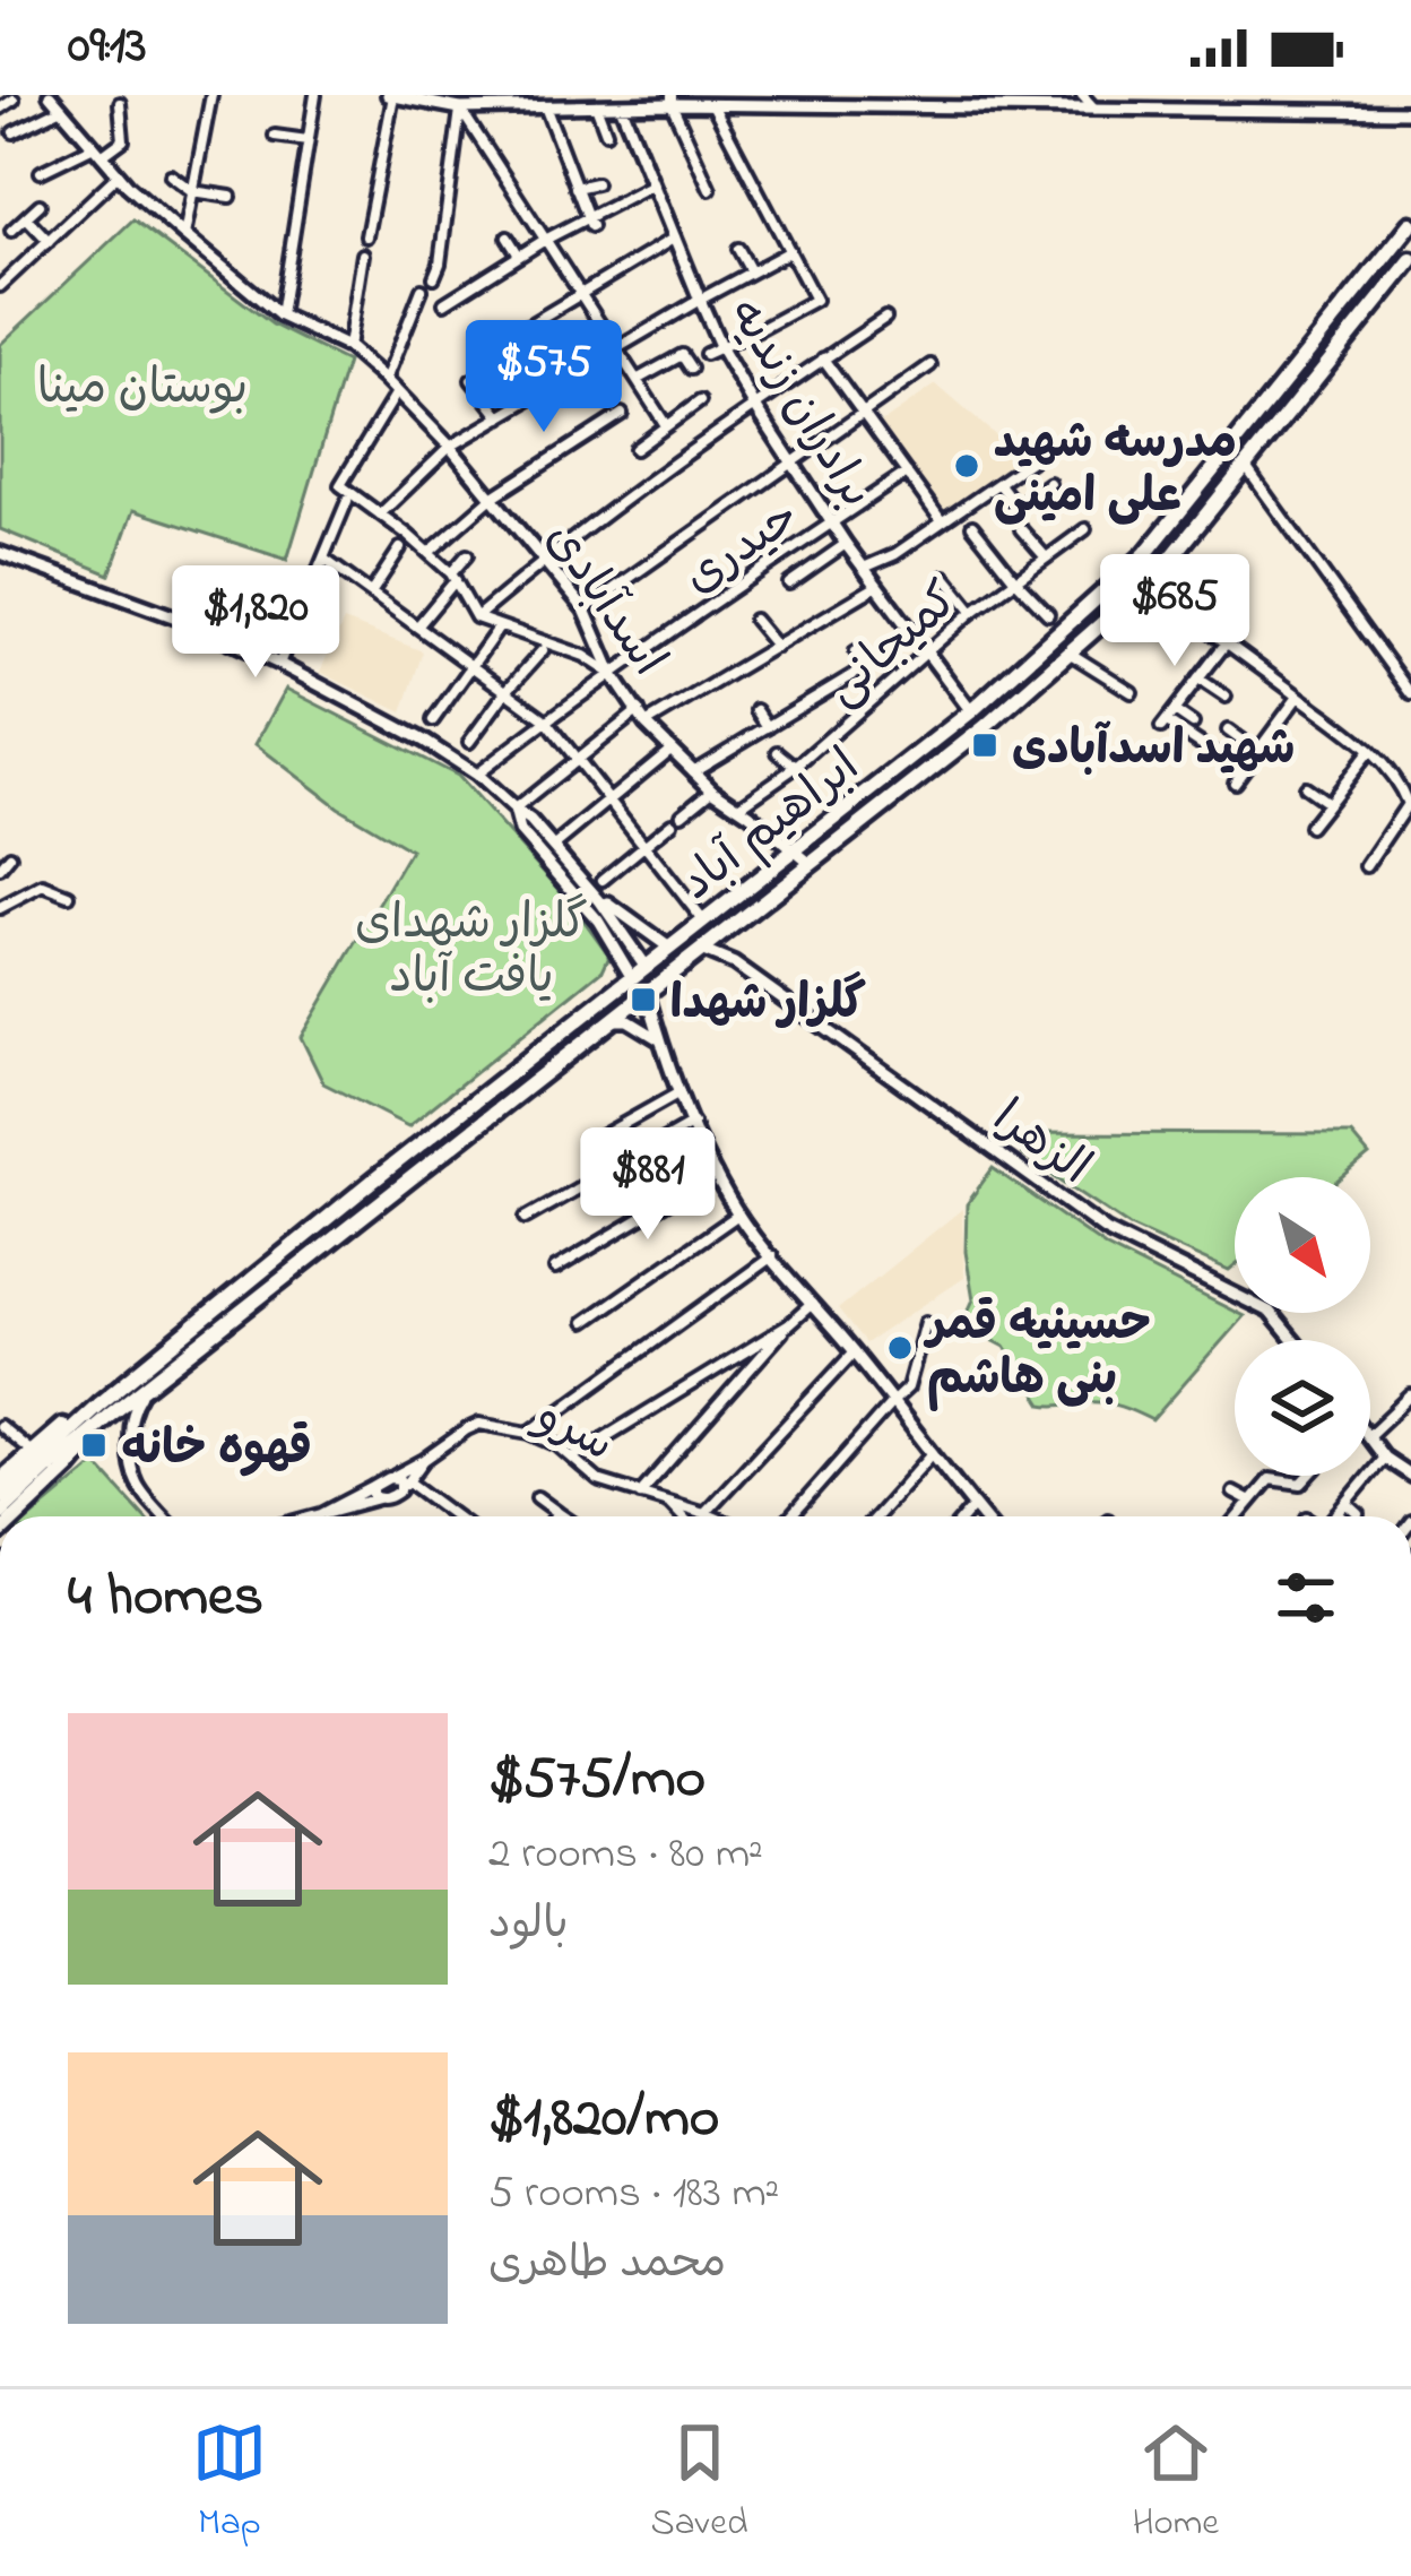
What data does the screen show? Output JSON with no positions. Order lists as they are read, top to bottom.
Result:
{
  "streets": {
    "main road": ["ابراهیم آباد"],
    "street": [
      "برادران زندیه",
      "حیدری",
      "اسدآبادی",
      "کمیجانی",
      "الزهرا",
      "سرو"
    ]
  },
  "crossings": [
    ["برادران زندیه", "حیدری"],
    ["برادران زندیه", "کمیجانی"],
    ["برادران زندیه", "ابراهیم آباد"],
    ["حیدری", "اسدآبادی"],
    ["اسدآبادی", "کمیجانی"],
    ["اسدآبادی", "ابراهیم آباد"],
    ["ابراهیم آباد", "الزهرا"]
  ],
  "parks": ["بوستان مینا", "گلزار شهدای یافت آباد"],
  "places": {
    "other": ["مدرسه شهید علی امینی", "حسینیه قمر بنی هاشم"],
    "transit": ["شهید اسدآبادی", "گلزار شهدا", "قهوه خانه"]
  },
  "north": "bottom right",
  "page": {
    "status": "09:13",
    "price": [
      "$575",
      "$685",
      "$1,820",
      "$881"
    ],
    "heading": "4 homes",
    "list": [
      {
        "name": "$575/mo",
        "note": "2 rooms · 80 m² · بالود"
      },
      {
        "name": "$1,820/mo",
        "note": "5 rooms · 183 m² · محمد طاهری"
      }
    ],
    "tabs": ["Map", "Saved", "Home"]
  }
}
